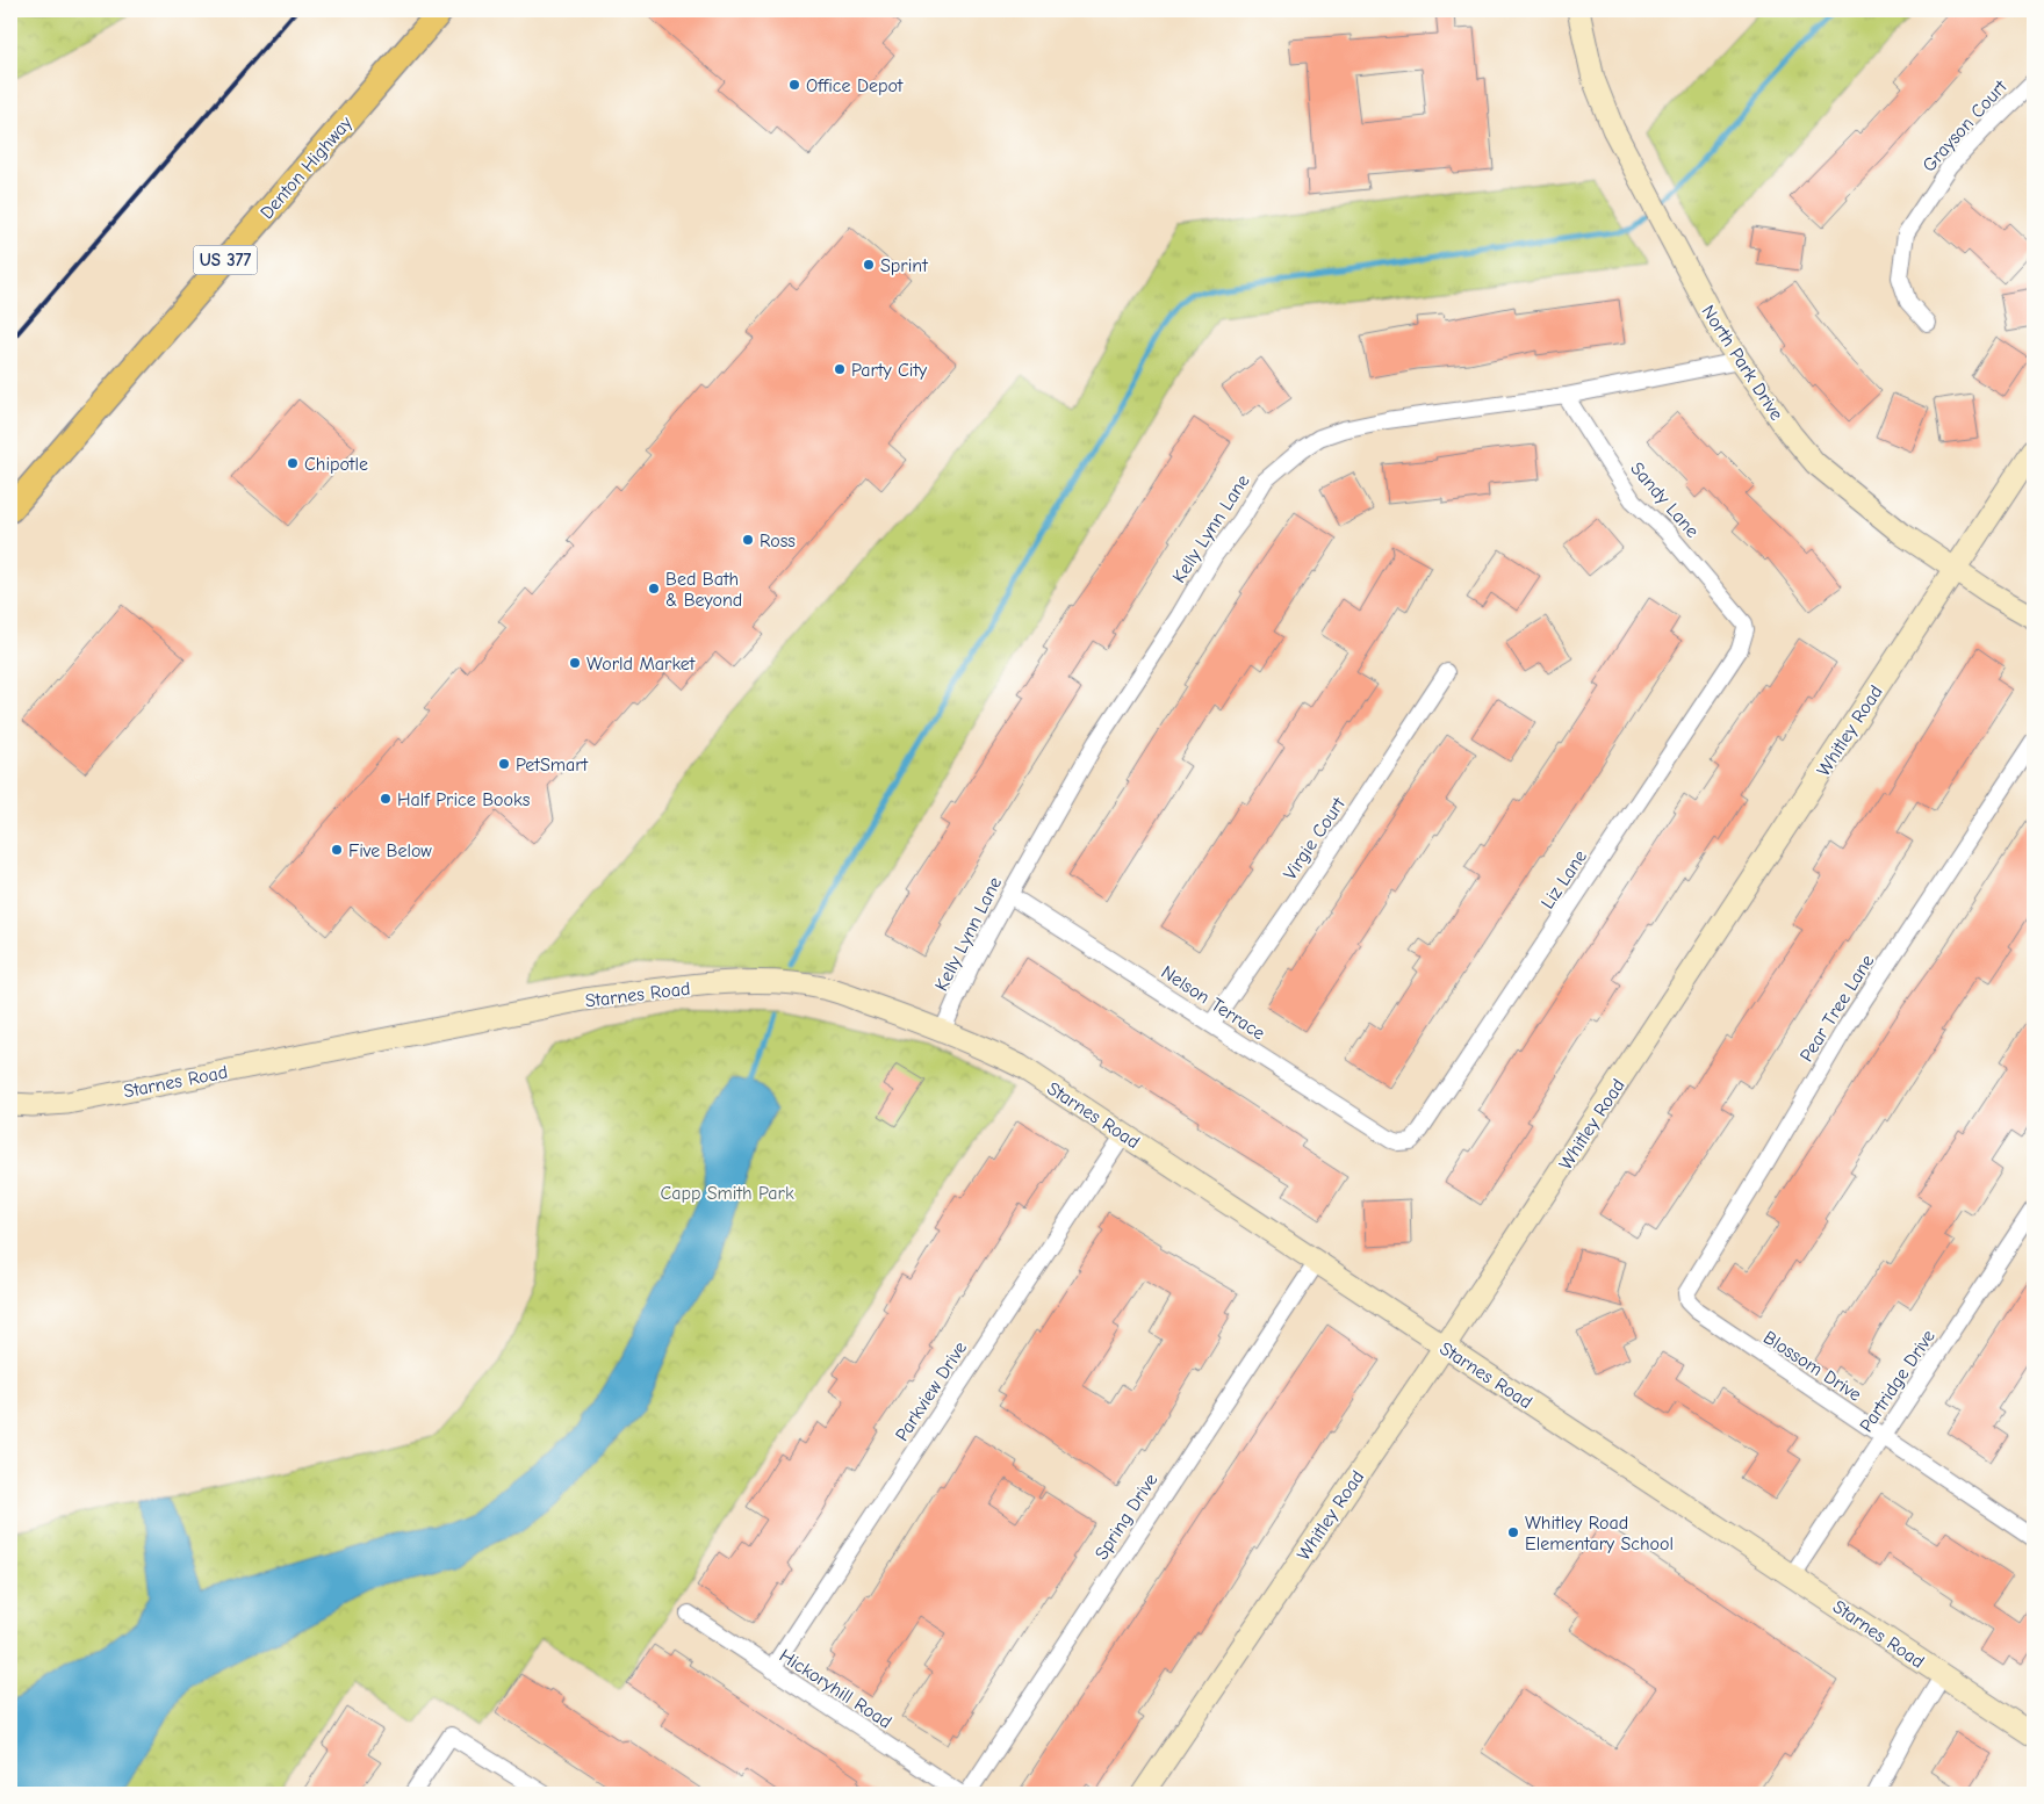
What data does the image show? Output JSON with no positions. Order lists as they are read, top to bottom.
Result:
{
  "streets": {
    "main road": ["Denton Highway", "US 377"],
    "street": [
      "Grayson Court",
      "North Park Drive",
      "Sandy Lane",
      "Kelly Lynn Lane",
      "Whitley Road",
      "Virgie Court",
      "Liz Lane",
      "Starnes Road",
      "Nelson Terrace",
      "Pear Tree Lane",
      "Blossom Drive",
      "Partridge Drive",
      "Parkview Drive",
      "Spring Drive",
      "Hickoryhill Road"
    ]
  },
  "crossings": [
    ["North Park Drive", "Kelly Lynn Lane"],
    ["North Park Drive", "Whitley Road"],
    ["Sandy Lane", "Kelly Lynn Lane"],
    ["Sandy Lane", "Liz Lane"],
    ["Kelly Lynn Lane", "Starnes Road"],
    ["Kelly Lynn Lane", "Nelson Terrace"],
    ["Whitley Road", "Starnes Road"],
    ["Virgie Court", "Nelson Terrace"],
    ["Liz Lane", "Nelson Terrace"],
    ["Starnes Road", "Partridge Drive"],
    ["Starnes Road", "Parkview Drive"],
    ["Starnes Road", "Spring Drive"],
    ["Pear Tree Lane", "Blossom Drive"],
    ["Blossom Drive", "Partridge Drive"],
    ["Parkview Drive", "Hickoryhill Road"]
  ],
  "parks": ["Capp Smith Park"],
  "places": [
    "Office Depot",
    "Sprint",
    "Party City",
    "Chipotle",
    "Ross",
    "Bed Bath & Beyond",
    "World Market",
    "PetSmart",
    "Half Price Books",
    "Five Below",
    "Whitley Road Elementary School"
  ]
}
